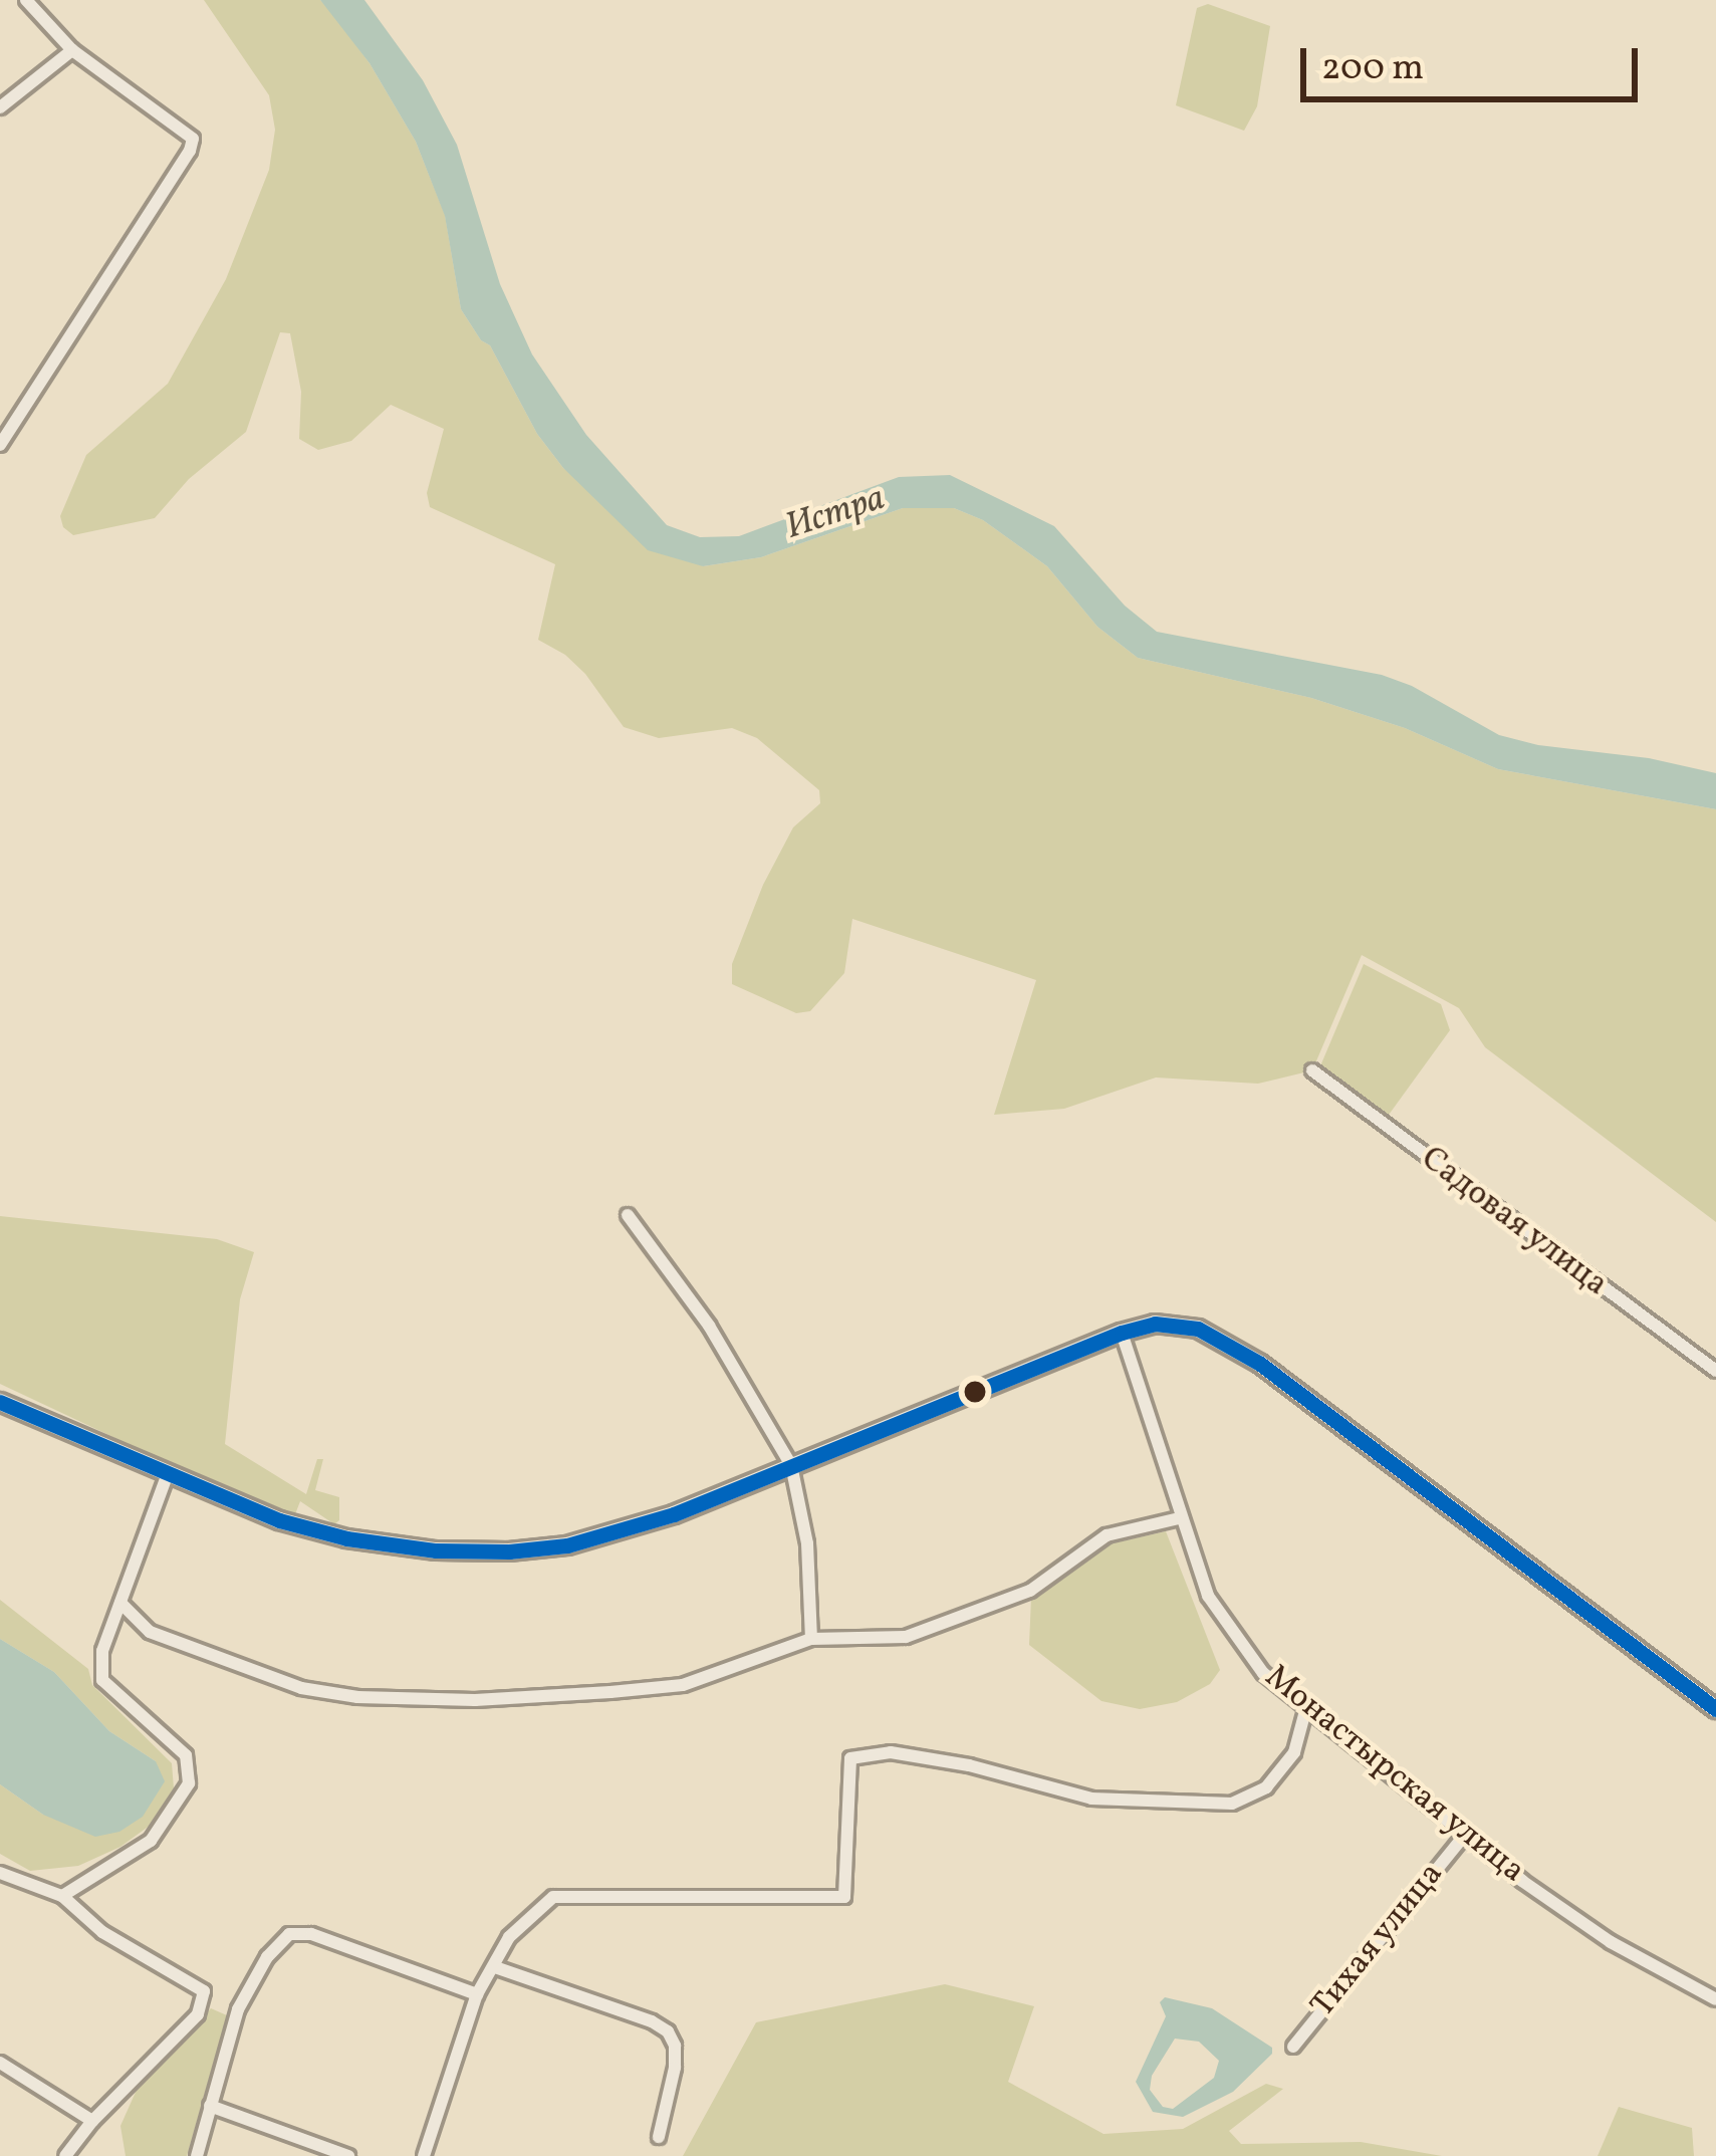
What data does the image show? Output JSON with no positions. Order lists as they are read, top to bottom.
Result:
{
  "streets": {
    "street": ["Садовая улица", "Монастырская улица", "Тихая улица"]
  },
  "crossings": [
    ["Монастырская улица", "Тихая улица"]
  ],
  "water": ["Истра"],
  "scale_bar": "200 m"
}
